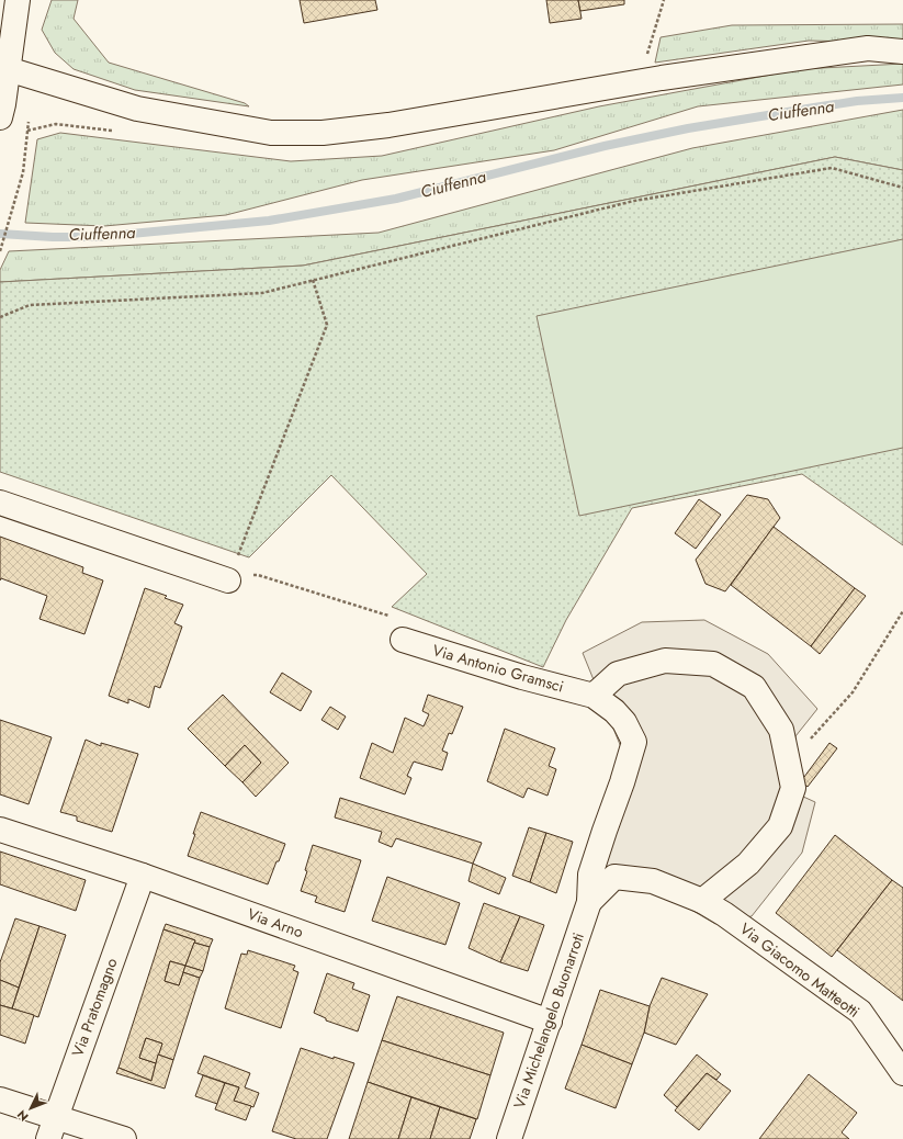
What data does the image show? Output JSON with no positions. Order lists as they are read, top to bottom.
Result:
{
  "streets": {
    "street": [
      "Via Antonio Gramsci",
      "Via Arno",
      "Via Giacomo Matteotti",
      "Via Pratomagno",
      "Via Michelangelo Buonarroti"
    ]
  },
  "crossings": [
    ["Via Arno", "Via Pratomagno"],
    ["Via Arno", "Via Michelangelo Buonarroti"],
    ["Via Giacomo Matteotti", "Via Michelangelo Buonarroti"]
  ],
  "water": ["Ciuffenna"],
  "north": "bottom left"
}
